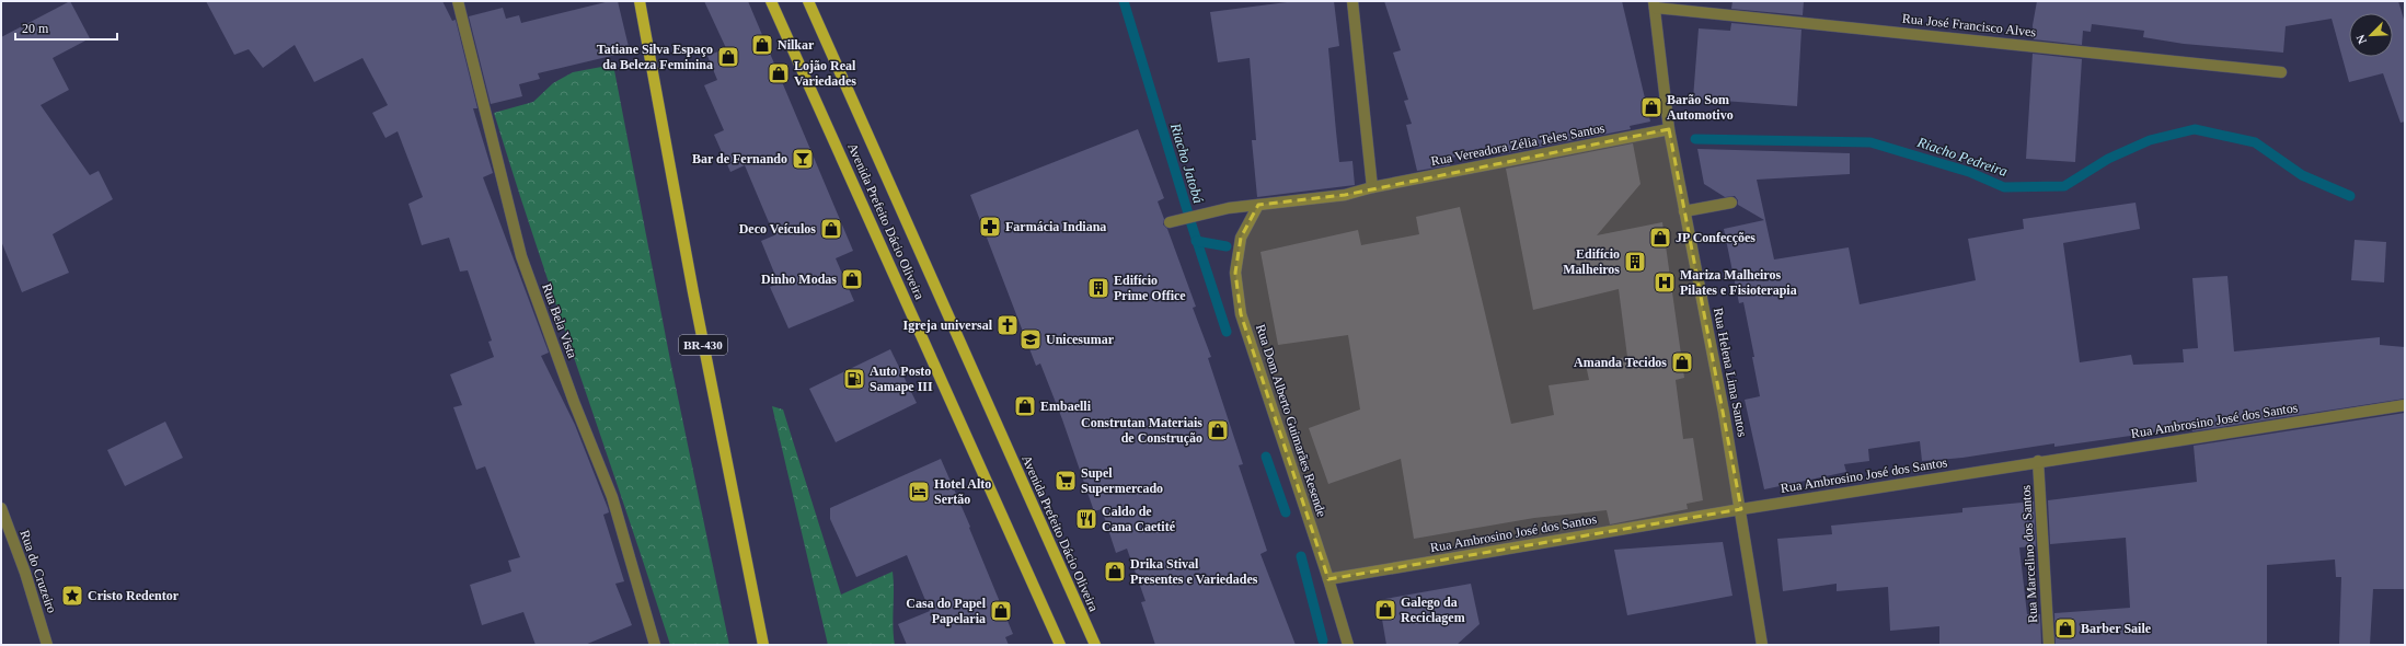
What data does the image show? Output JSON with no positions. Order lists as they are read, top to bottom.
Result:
{
  "streets": {
    "main road": ["Avenida Prefeito Dácio Oliveira", "BR-430"],
    "street": [
      "Rua José Francisco Alves",
      "Rua Vereadora Zélia Teles Santos",
      "Rua Bela Vista",
      "Rua Helena Lima Santos",
      "Rua Dom Alberto Guimarães Resende",
      "Rua Ambrosino José dos Santos",
      "Rua Marcelino dos Santos",
      "Rua do Cruzeiro"
    ]
  },
  "crossings": [
    ["Rua José Francisco Alves", "Rua Helena Lima Santos"],
    ["Rua Vereadora Zélia Teles Santos", "Rua Helena Lima Santos"],
    ["Rua Vereadora Zélia Teles Santos", "Rua Dom Alberto Guimarães Resende"],
    ["Rua Helena Lima Santos", "Rua Ambrosino José dos Santos"],
    ["Rua Dom Alberto Guimarães Resende", "Rua Ambrosino José dos Santos"],
    ["Rua Ambrosino José dos Santos", "Rua Marcelino dos Santos"]
  ],
  "water": ["Riacho Pedreira", "Riacho Jatobá"],
  "places": {
    "shop": [
      "Nilkar",
      "Tatiane Silva Espaço da Beleza Feminina",
      "Lojão Real Variedades",
      "Barão Som Automotivo",
      "Deco Veículos",
      "JP Confecções",
      "Dinho Modas",
      "Amanda Tecidos",
      "Embaelli",
      "Construtan Materiais de Construção",
      "Drika Stival Presentes e Variedades",
      "Galego da Reciclagem",
      "Casa do Papel Papelaria",
      "Barber Saile"
    ],
    "bar": ["Bar de Fernando"],
    "pharmacy": ["Farmácia Indiana"],
    "building": ["Edifício Malheiros", "Edifício Prime Office"],
    "hospital": ["Mariza Malheiros Pilates e Fisioterapia"],
    "church": ["Igreja universal"],
    "school or university": ["Unicesumar"],
    "fuel station": ["Auto Posto Samape III"],
    "supermarket": ["Supel Supermercado"],
    "hotel": ["Hotel Alto Sertão"],
    "restaurant": ["Caldo de Cana Caetité"],
    "place": ["Cristo Redentor"]
  },
  "scale_bar": "20 m",
  "north": "bottom left"
}
